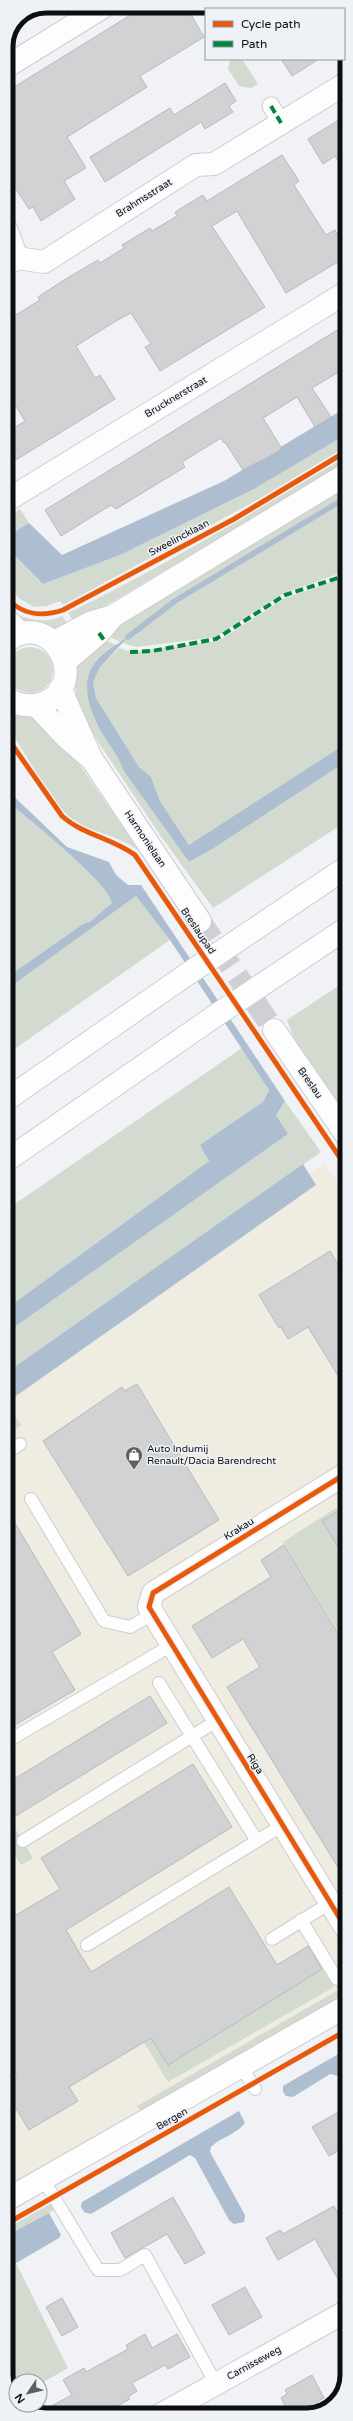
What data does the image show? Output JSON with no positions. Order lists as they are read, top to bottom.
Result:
{
  "streets": {
    "main road": [
      "Brahmsstraat",
      "Brucknerstraat",
      "Harmonielaan",
      "Breslau",
      "Krakau",
      "Riga",
      "Bergen",
      "Carnisseweg"
    ],
    "cycle path": ["Sweelincklaan", "Breslaupad"]
  },
  "crossings": [
    ["Krakau", "Riga"]
  ],
  "places": {
    "shop": ["Auto Indumij Renault/Dacia Barendrecht"]
  },
  "legend": ["Cycle path", "Path"],
  "north": "bottom left"
}
